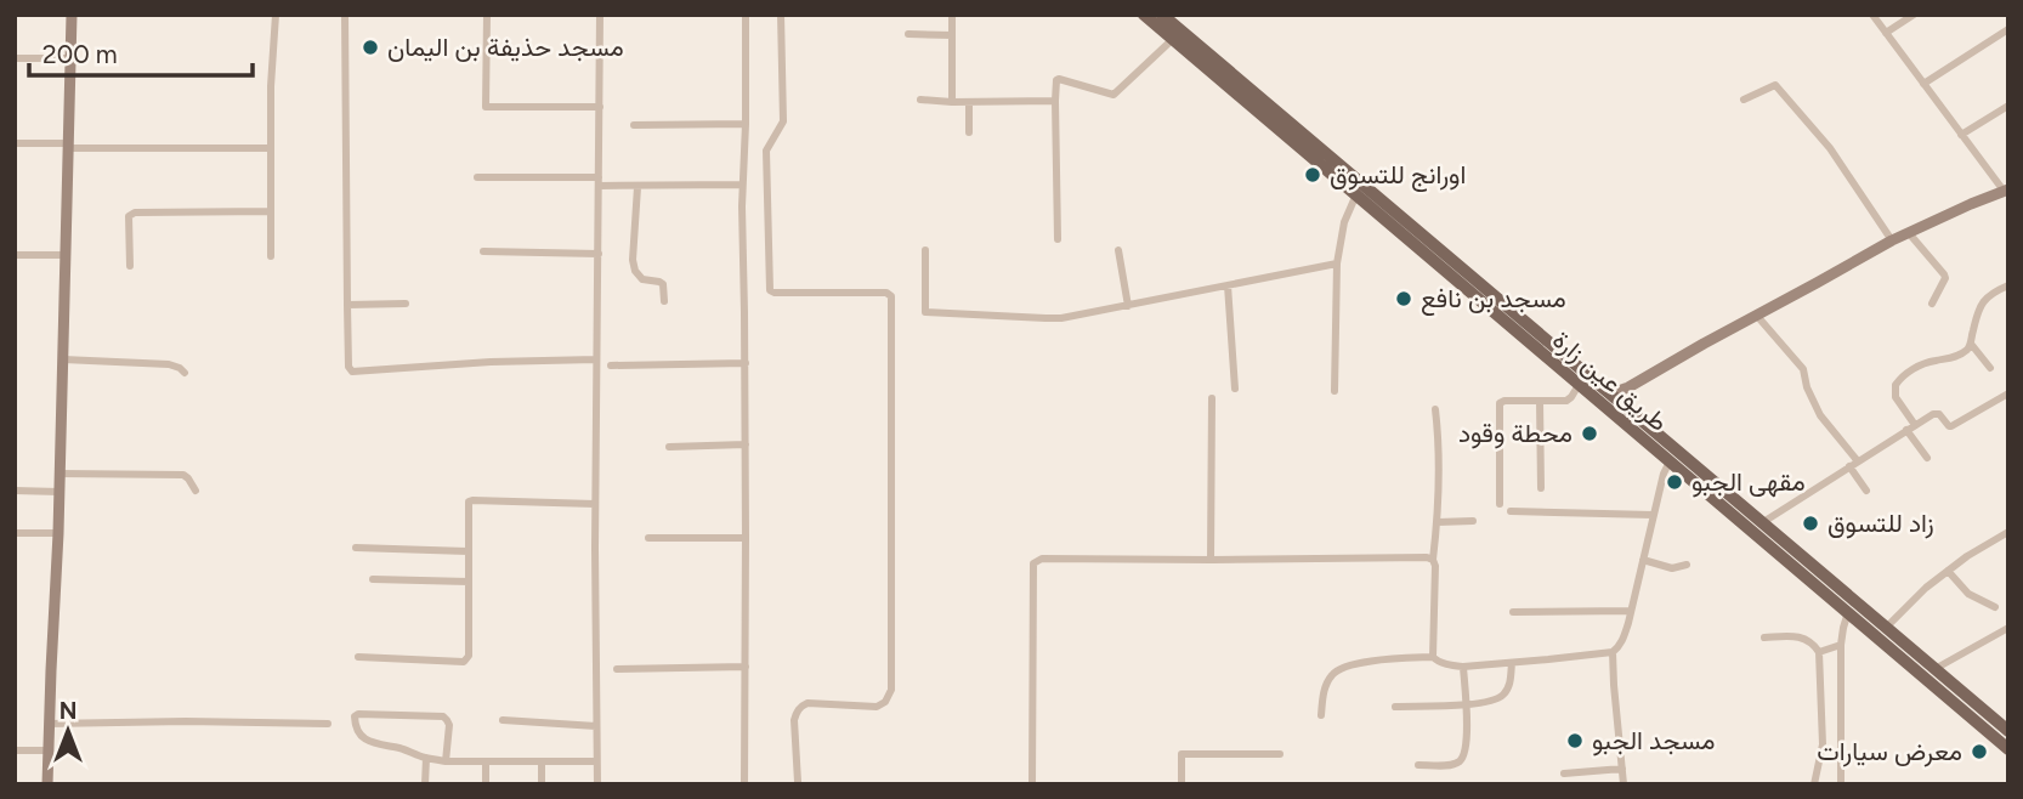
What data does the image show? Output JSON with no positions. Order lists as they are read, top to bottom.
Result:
{
  "streets": {
    "main road": ["طريق عين زارة"]
  },
  "places": [
    "مسجد حذيفة بن اليمان",
    "اورانج للتسوق",
    "مسجد بن نافع",
    "محطة وقود",
    "مقهى الجبو",
    "زاد للتسوق",
    "مسجد الجبو",
    "معرض سيارات"
  ],
  "scale_bar": "200 m",
  "north": "top"
}
